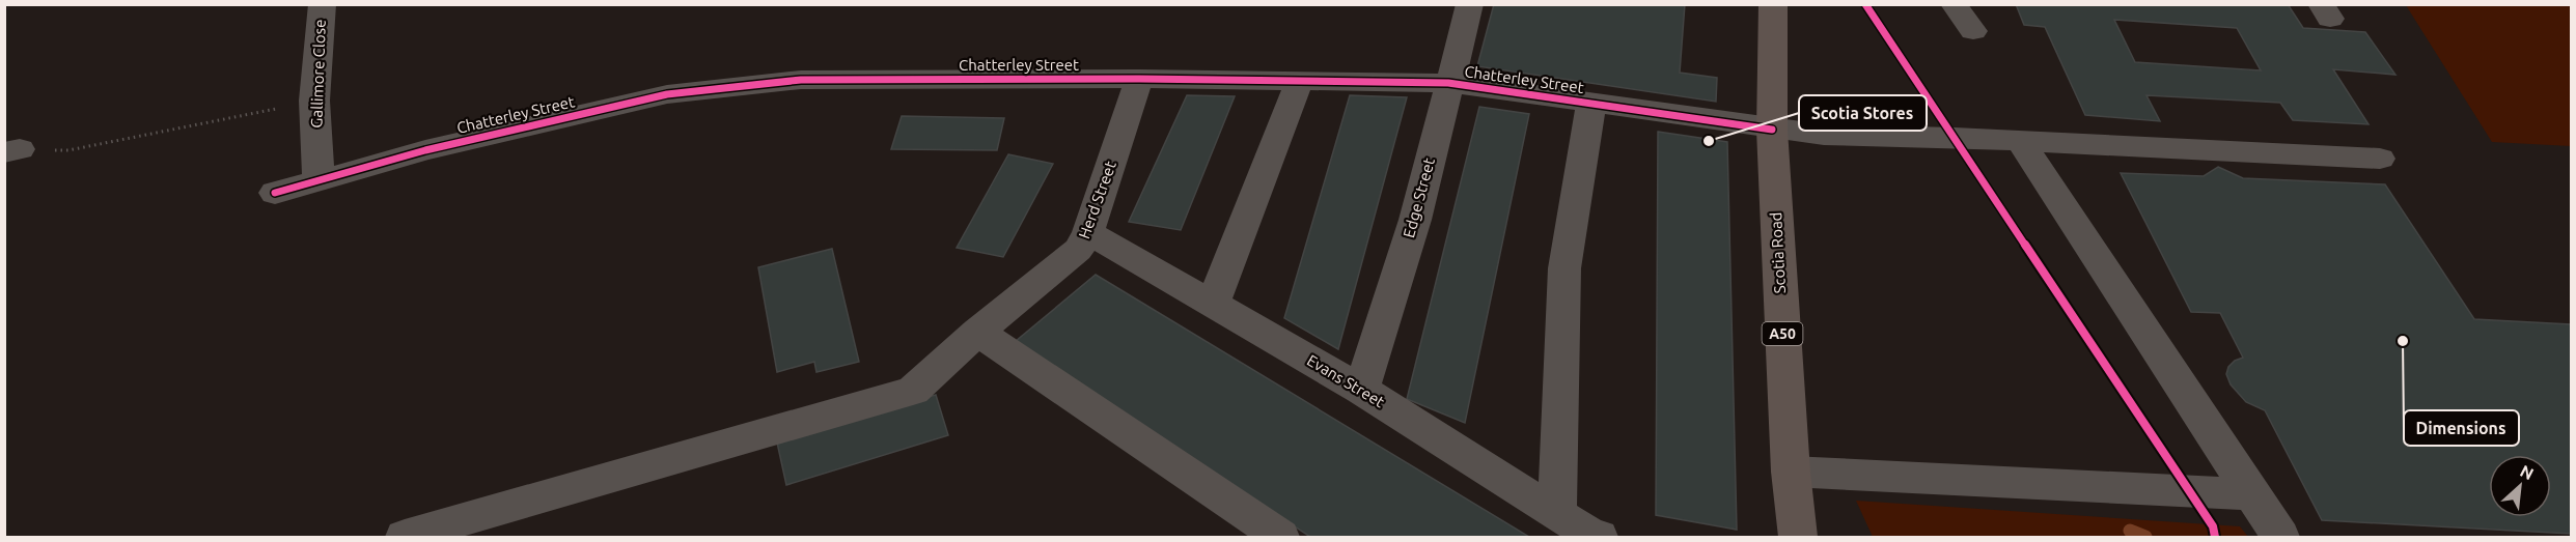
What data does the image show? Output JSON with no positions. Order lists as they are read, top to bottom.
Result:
{
  "streets": {
    "main road": ["Scotia Road", "A50"],
    "street": [
      "Chatterley Street",
      "Gallimore Close",
      "Edge Street",
      "Herd Street",
      "Evans Street"
    ]
  },
  "crossings": [
    ["Chatterley Street", "Gallimore Close"],
    ["Chatterley Street", "Edge Street"],
    ["Chatterley Street", "Herd Street"],
    ["Chatterley Street", "Scotia Road"],
    ["Edge Street", "Evans Street"],
    ["Herd Street", "Evans Street"]
  ],
  "places": ["Scotia Stores", "Dimensions"],
  "north": "top right"
}
